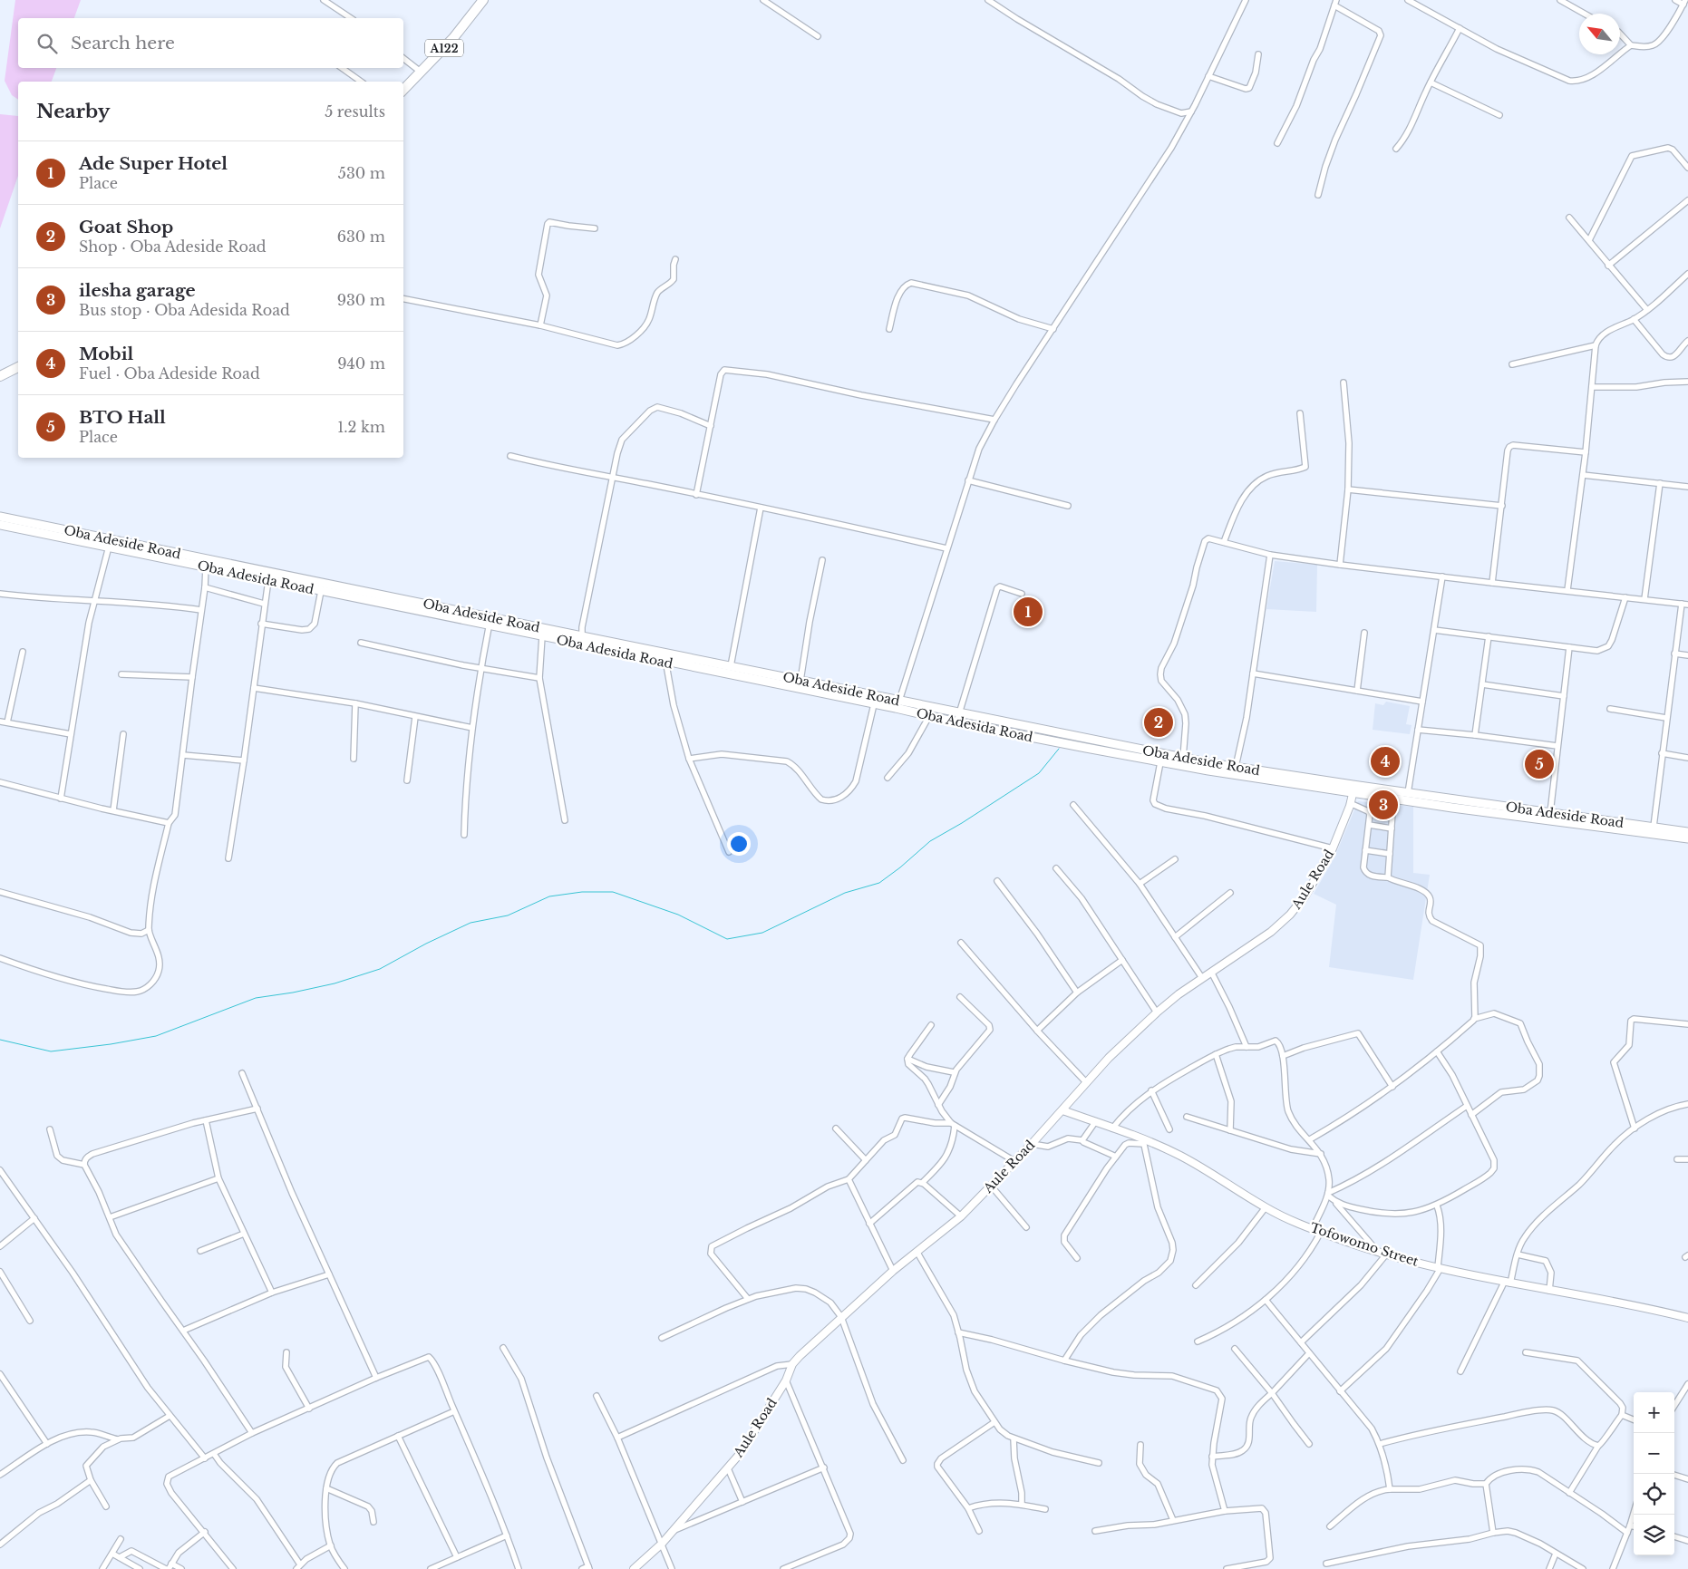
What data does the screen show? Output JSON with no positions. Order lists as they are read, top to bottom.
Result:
{
  "streets": {
    "highway": ["A122"],
    "main road": ["Oba Adeside Road", "Oba Adesida Road"],
    "street": ["Aule Road", "Tofowomo Street"]
  },
  "crossings": [
    ["Oba Adeside Road", "Oba Adesida Road"],
    ["Oba Adesida Road", "Aule Road"],
    ["Aule Road", "Tofowomo Street"]
  ],
  "north": "top left",
  "page": {
    "search": "Search here",
    "heading": ["Nearby", "5 results"],
    "list": [
      {
        "mark": "1",
        "name": "Ade Super Hotel",
        "note": "Place",
        "value": "530 m"
      },
      {
        "mark": "2",
        "name": "Goat Shop",
        "note": "Shop · Oba Adeside Road",
        "value": "630 m"
      },
      {
        "mark": "3",
        "name": "ilesha garage",
        "note": "Bus stop · Oba Adesida Road",
        "value": "930 m"
      },
      {
        "mark": "4",
        "name": "Mobil",
        "note": "Fuel · Oba Adeside Road",
        "value": "940 m"
      },
      {
        "mark": "5",
        "name": "BTO Hall",
        "note": "Place",
        "value": "1.2 km"
      }
    ],
    "pins": [
      "1",
      "2",
      "4",
      "5",
      "3"
    ],
    "map_buttons": ["+", "−"]
  }
}
